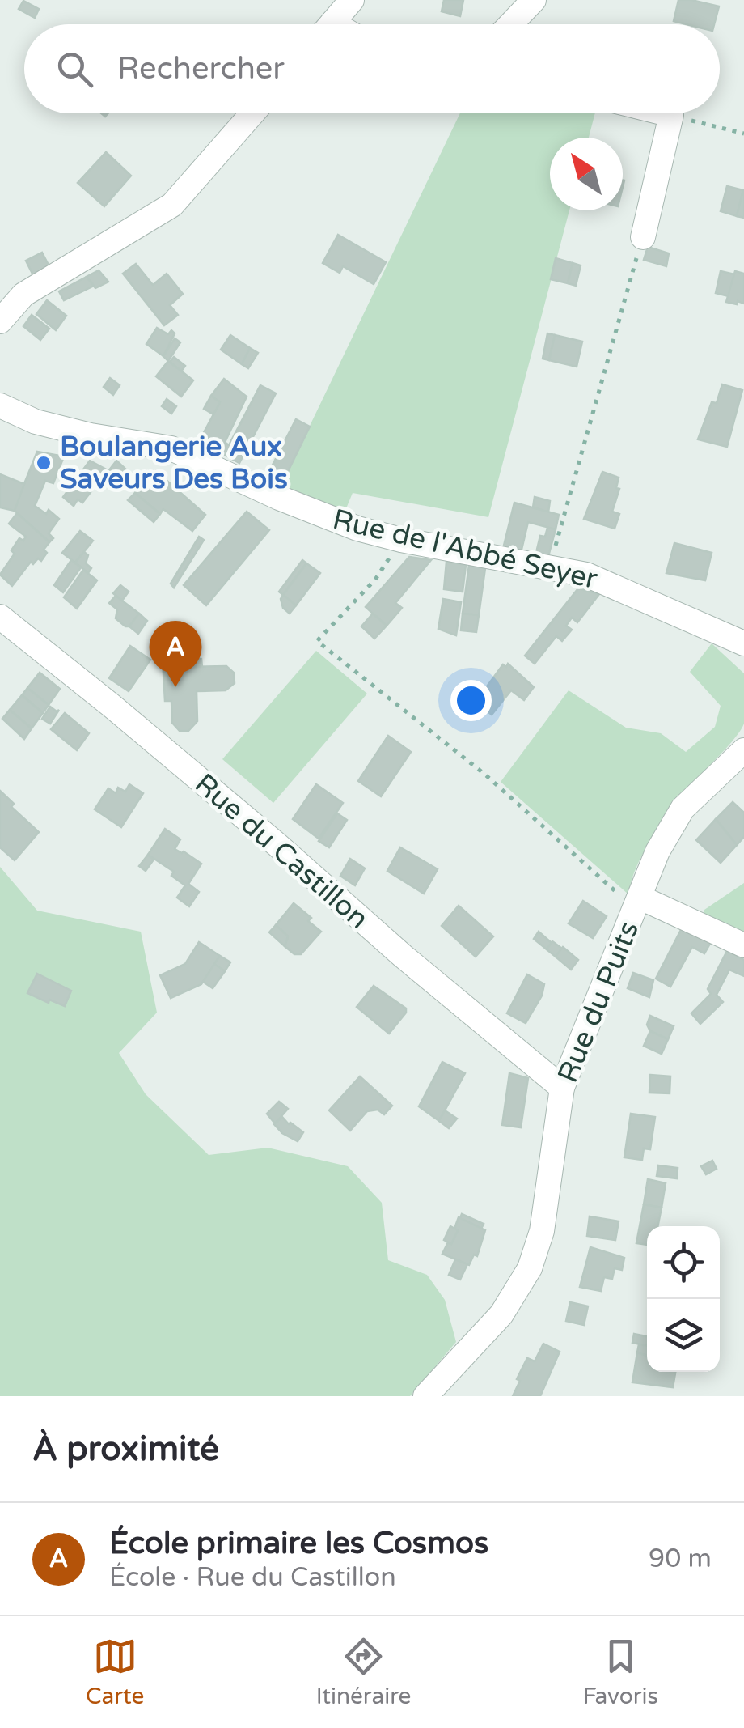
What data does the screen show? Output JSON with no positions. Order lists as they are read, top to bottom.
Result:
{
  "streets": {
    "street": ["Rue de l'Abbé Seyer", "Rue du Castillon", "Rue du Puits"]
  },
  "crossings": [
    ["Rue du Castillon", "Rue du Puits"]
  ],
  "places": ["Boulangerie Aux Saveurs Des Bois"],
  "north": "top left",
  "page": {
    "search": "Rechercher",
    "pins": "A",
    "heading": "À proximité",
    "list": [
      {
        "mark": "A",
        "name": "École primaire les Cosmos",
        "note": "École · Rue du Castillon",
        "value": "90 m"
      }
    ],
    "nav": ["Carte", "Itinéraire", "Favoris"]
  }
}
